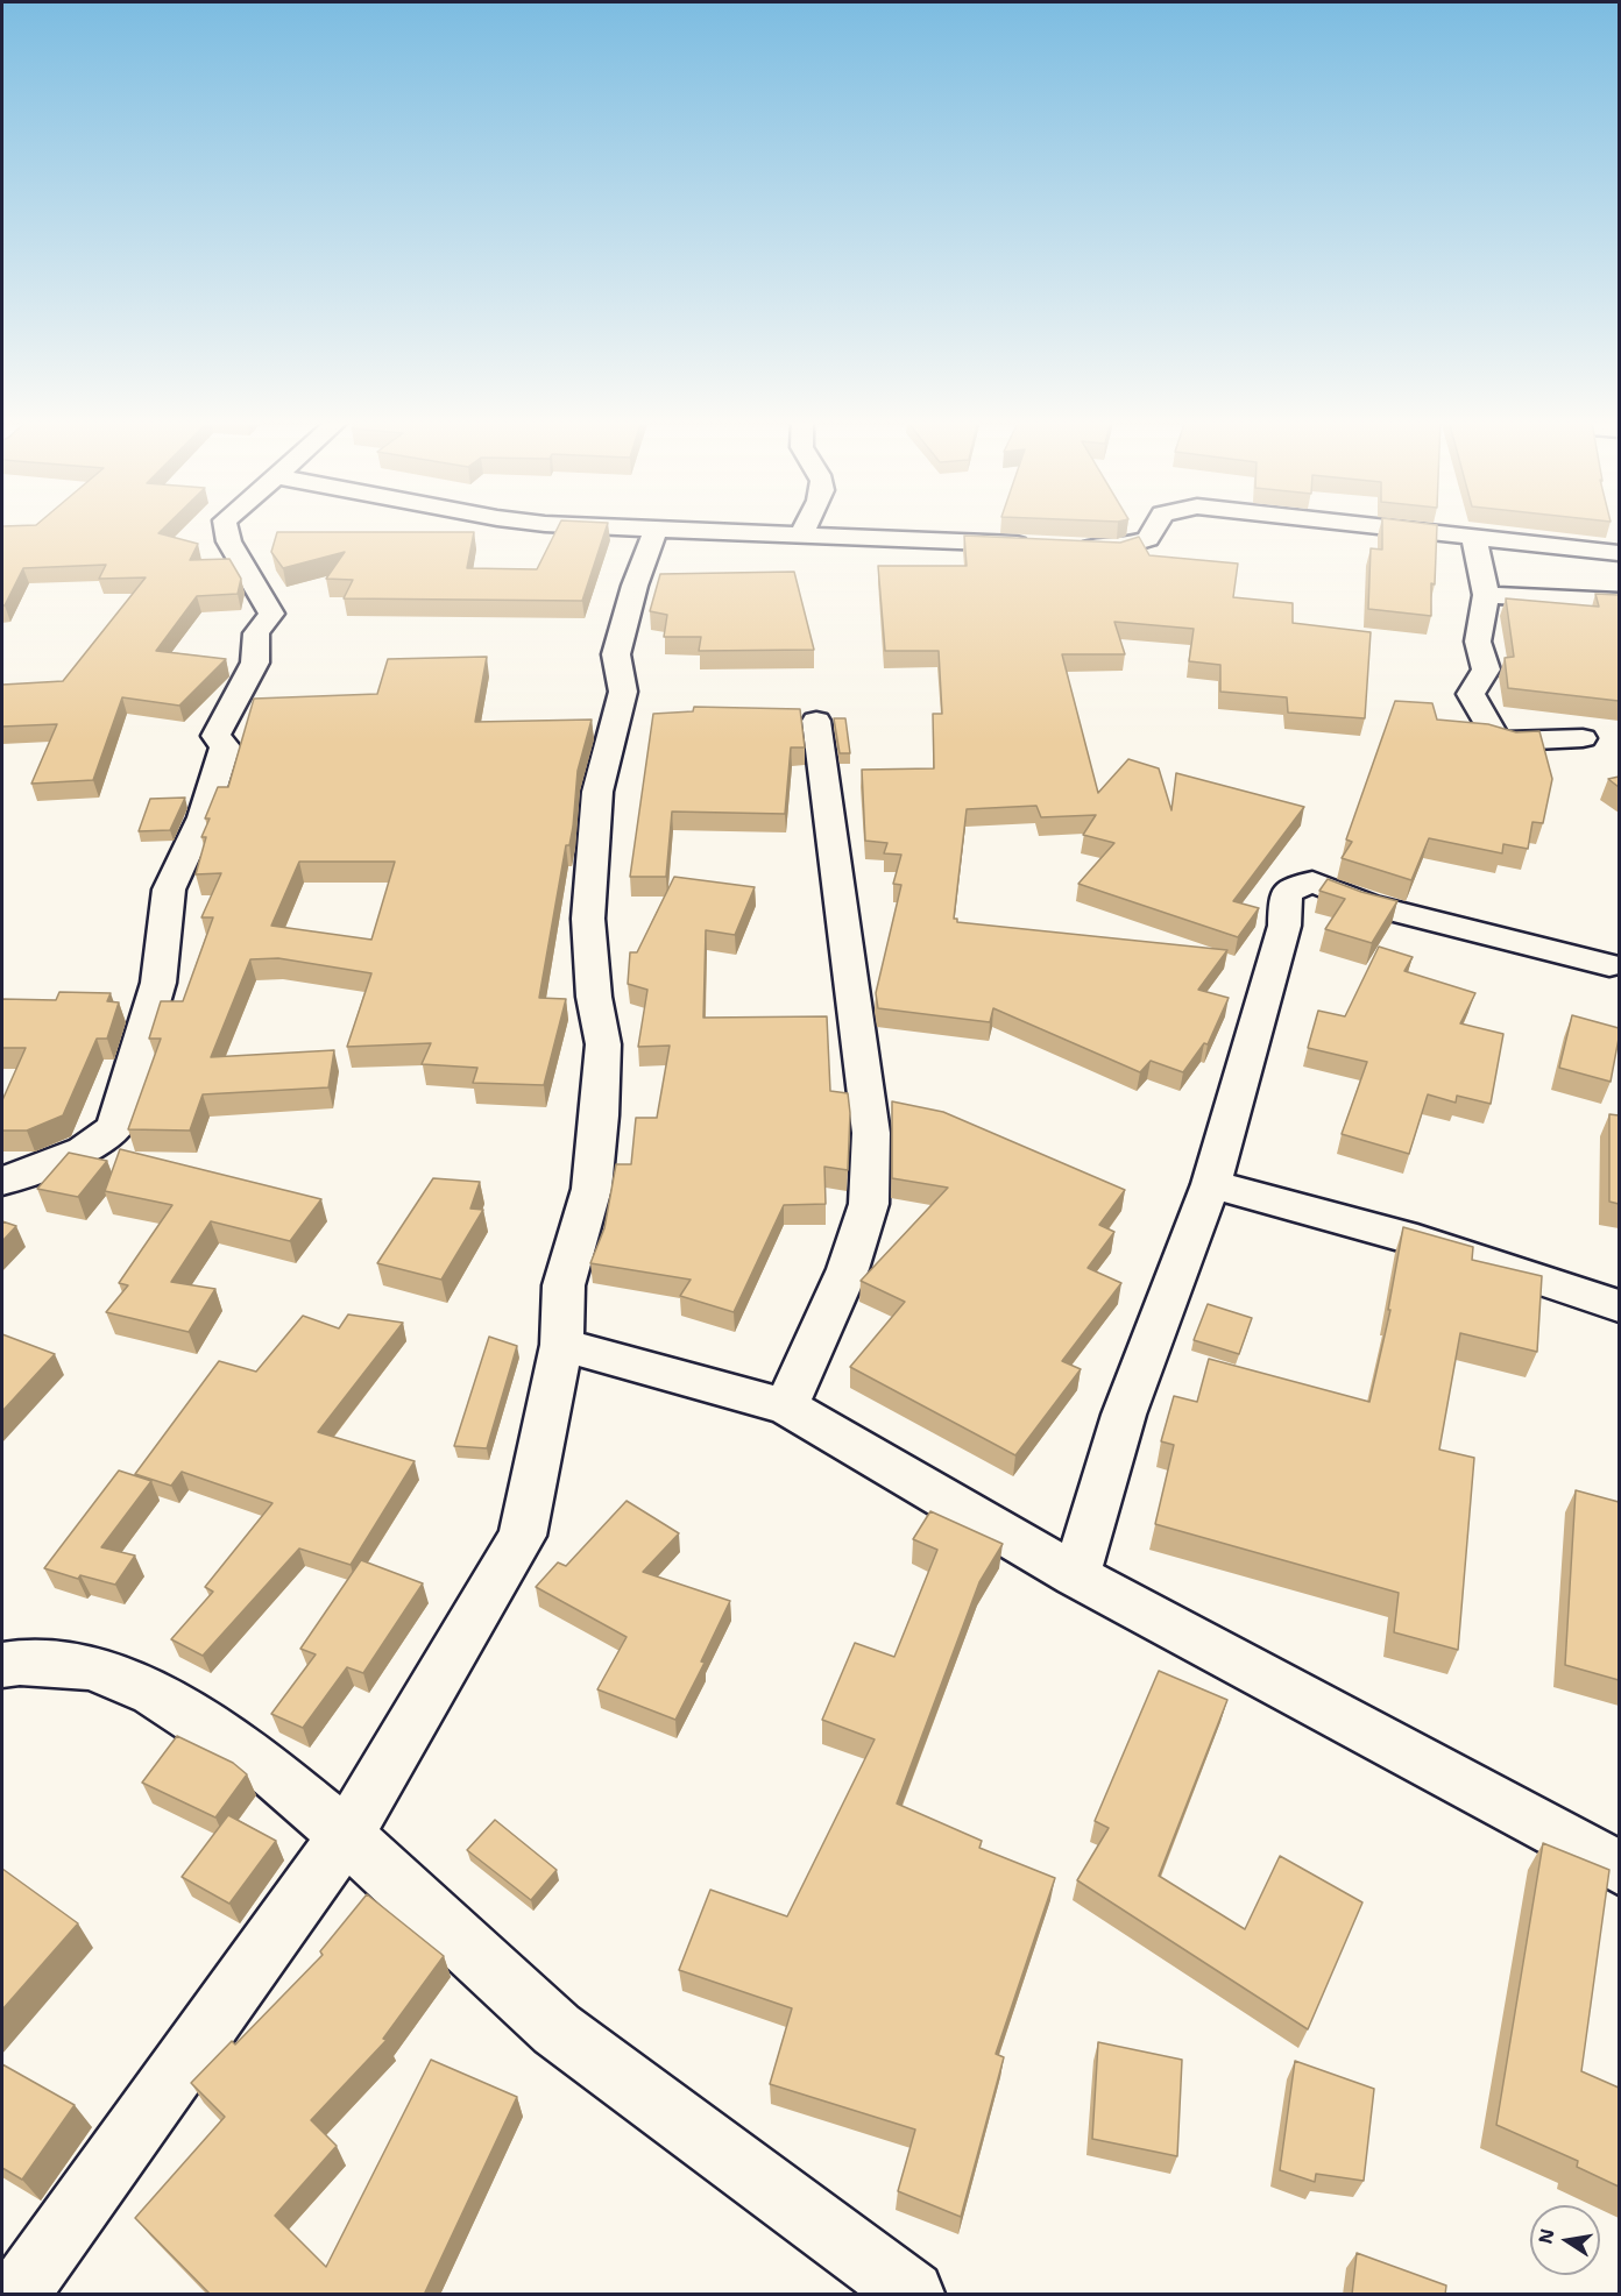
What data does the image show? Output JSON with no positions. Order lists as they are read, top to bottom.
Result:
{
  "north": "left"
}
